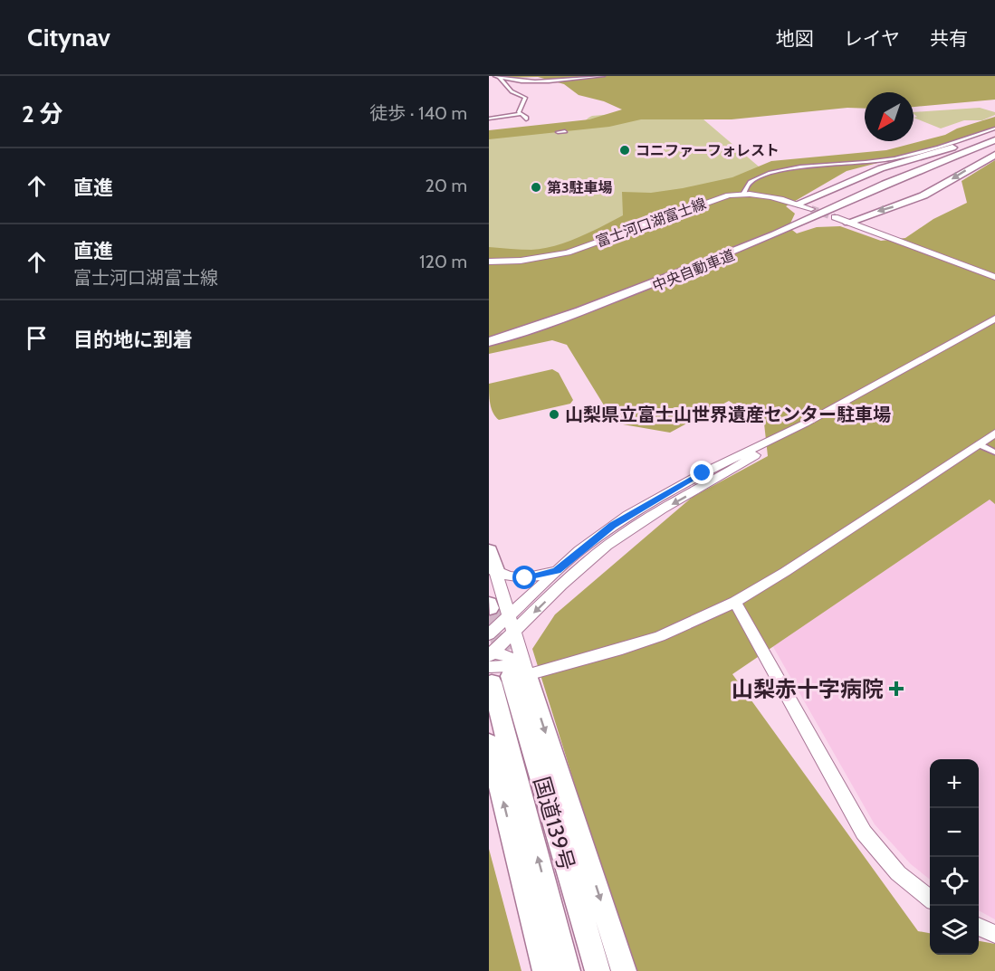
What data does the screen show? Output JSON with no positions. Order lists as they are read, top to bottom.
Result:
{
  "streets": {
    "highway": ["中央自動車道", "国道139号"],
    "main road": ["富士河口湖富士線"]
  },
  "places": {
    "other": ["コニファーフォレスト", "第3駐車場", "山梨県立富士山世界遺産センター駐車場"],
    "health": ["山梨赤十字病院"]
  },
  "north": "bottom left",
  "page": {
    "header": "Citynav",
    "nav": ["地図", "レイヤ", "共有"],
    "heading": ["2 分", "徒歩 · 140 m"],
    "list": [
      ["直進", "20 m"],
      ["直進", "富士河口湖富士線", "120 m"],
      "目的地に到着"
    ],
    "map_buttons": ["+", "−"]
  }
}
